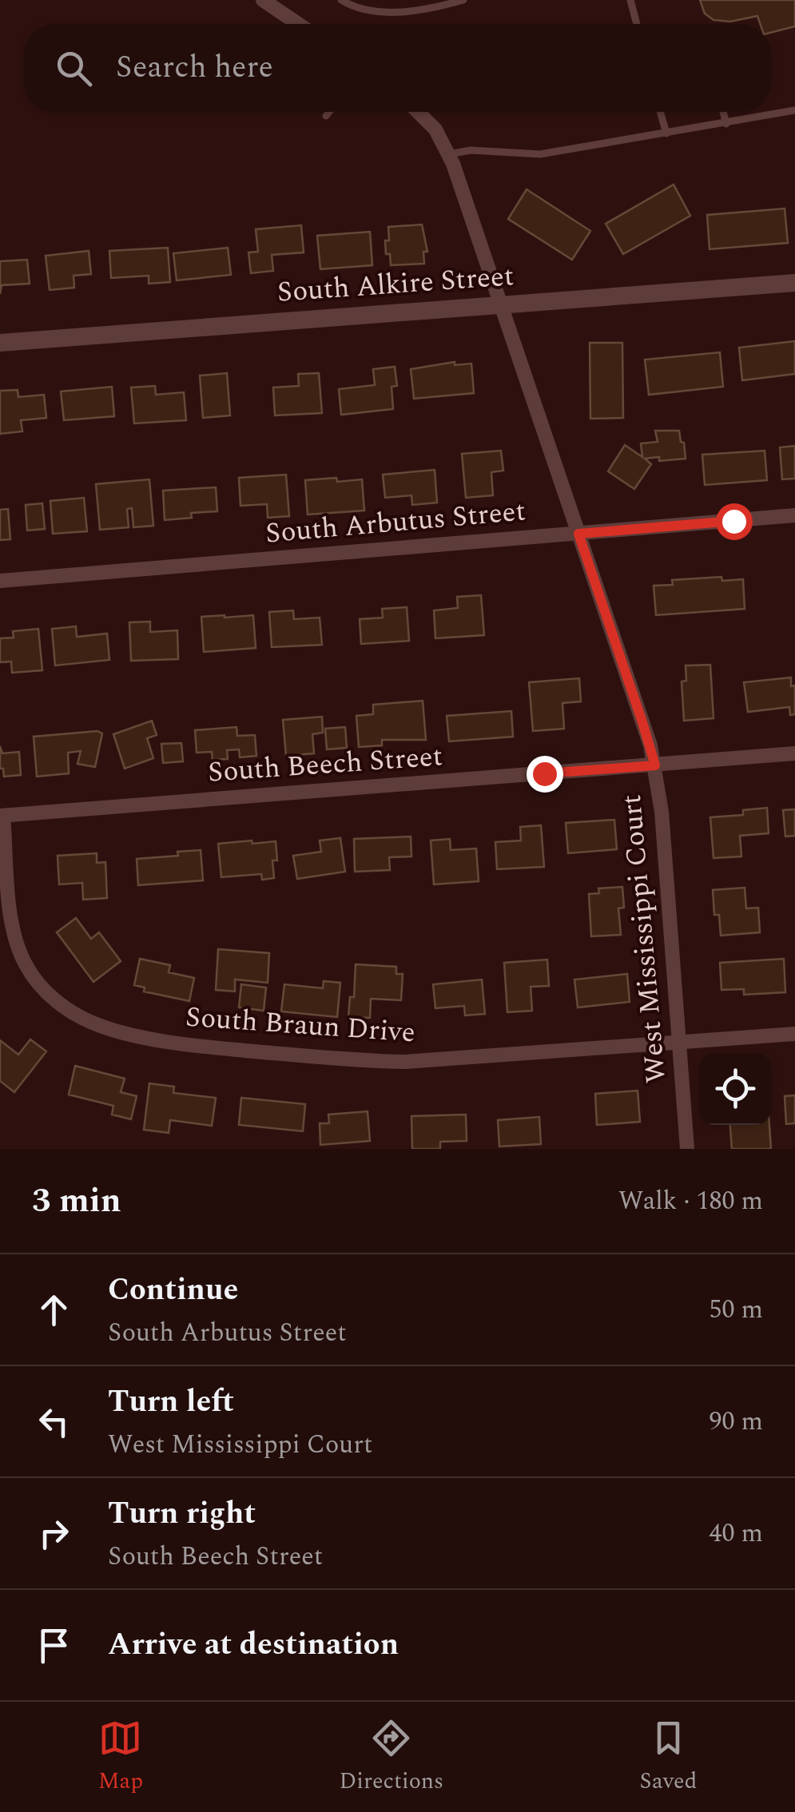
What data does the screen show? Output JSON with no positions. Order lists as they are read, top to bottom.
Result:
{
  "streets": {
    "street": [
      "South Alkire Street",
      "South Arbutus Street",
      "South Beech Street",
      "West Mississippi Court",
      "South Braun Drive"
    ]
  },
  "crossings": [
    ["South Alkire Street", "West Mississippi Court"],
    ["South Arbutus Street", "West Mississippi Court"],
    ["South Beech Street", "West Mississippi Court"],
    ["South Beech Street", "South Braun Drive"],
    ["West Mississippi Court", "South Braun Drive"]
  ],
  "page": {
    "search": "Search here",
    "heading": ["3 min", "Walk · 180 m"],
    "list": [
      ["Continue", "South Arbutus Street", "50 m"],
      ["Turn left", "West Mississippi Court", "90 m"],
      ["Turn right", "South Beech Street", "40 m"],
      "Arrive at destination"
    ],
    "nav": ["Map", "Directions", "Saved"]
  }
}
